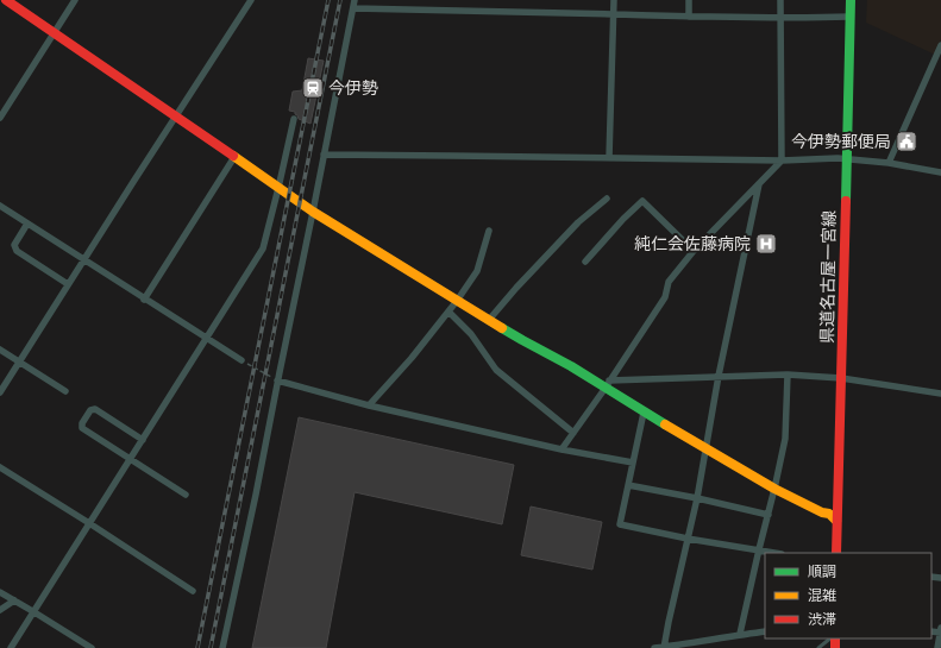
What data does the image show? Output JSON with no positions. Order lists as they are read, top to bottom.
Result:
{
  "streets": {
    "street": ["県道名古屋一宮線"]
  },
  "places": {
    "station": ["今伊勢"],
    "public building": ["今伊勢郵便局"],
    "hospital": ["純仁会佐藤病院"]
  },
  "legend": ["順調", "混雑", "渋滞"]
}
